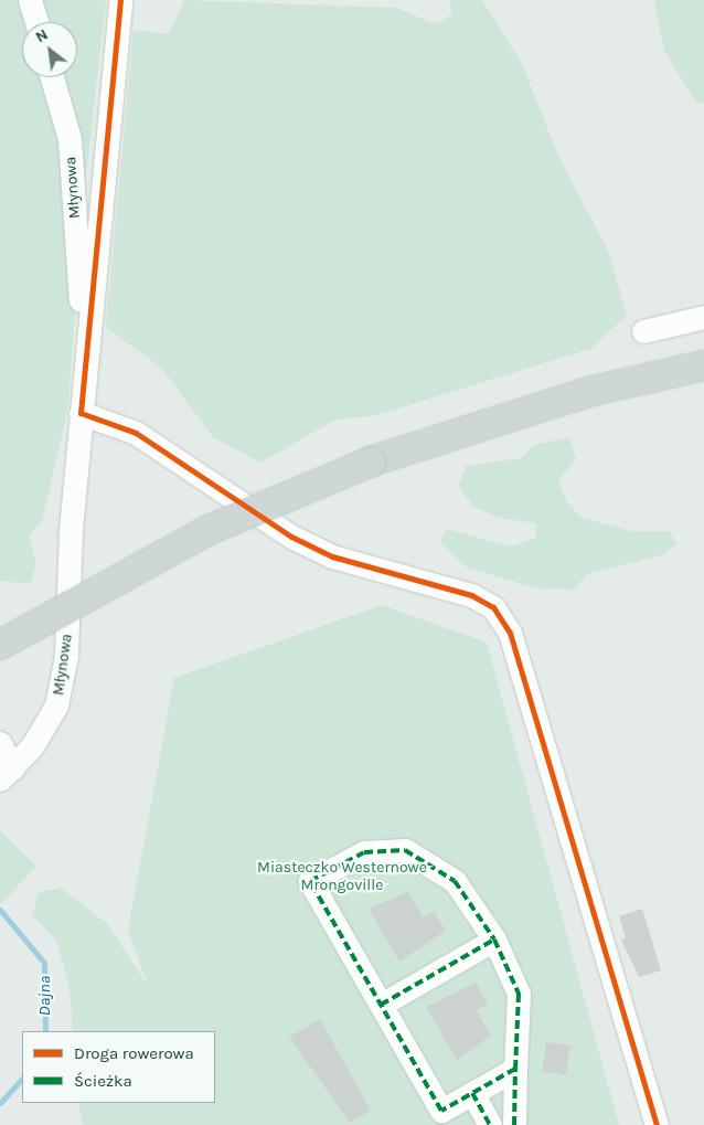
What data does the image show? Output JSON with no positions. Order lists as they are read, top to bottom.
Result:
{
  "streets": {
    "street": ["Młynowa"]
  },
  "water": ["Dajna"],
  "parks": ["Miasteczko Westernowe Mrongoville"],
  "legend": ["Droga rowerowa", "Ścieżka"],
  "north": "top left"
}
